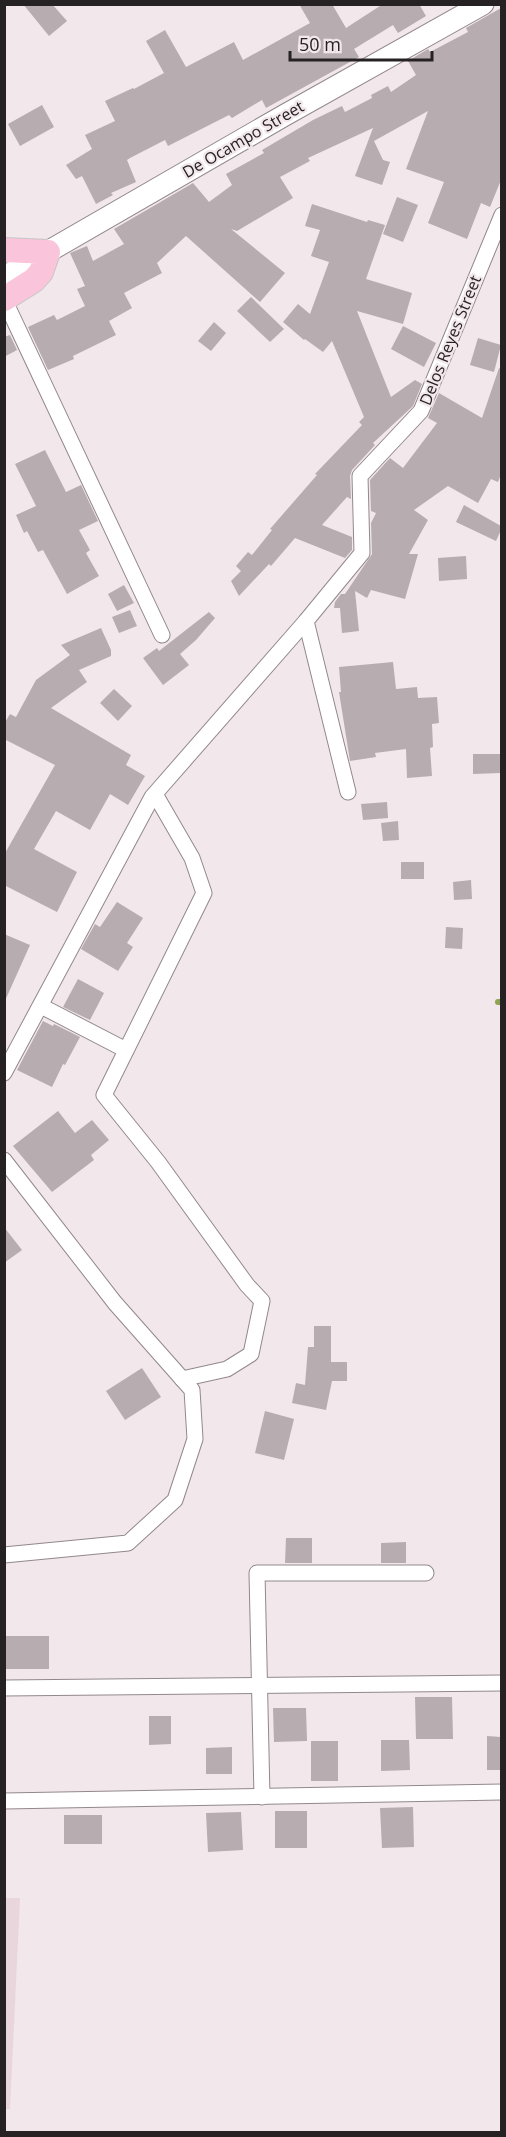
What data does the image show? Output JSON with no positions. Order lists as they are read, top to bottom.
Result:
{
  "streets": {
    "main road": ["De Ocampo Street"],
    "street": ["Delos Reyes Street"]
  },
  "scale_bar": "50 m"
}
